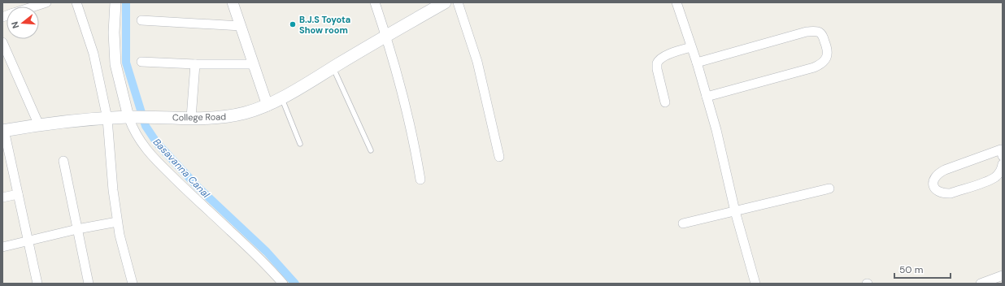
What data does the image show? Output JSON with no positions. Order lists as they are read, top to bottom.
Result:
{
  "streets": {
    "main road": ["College Road"]
  },
  "water": ["Basavanna Canal"],
  "places": ["B.J.S Toyota Show room"],
  "scale_bar": "50 m",
  "north": "left"
}
